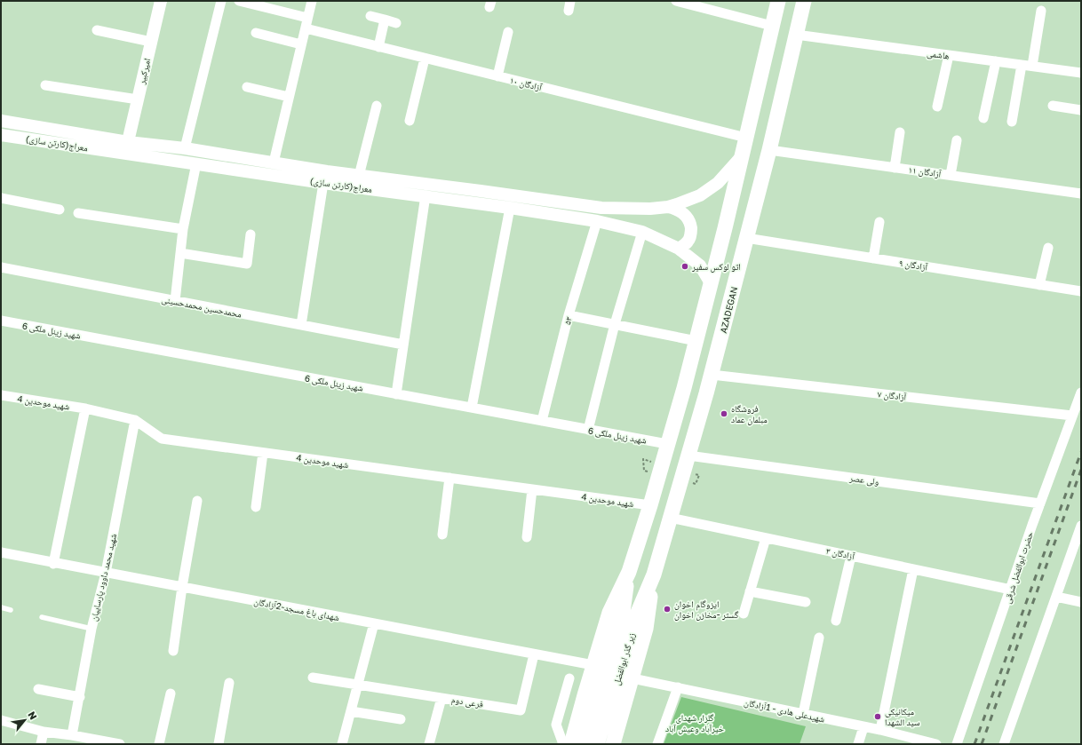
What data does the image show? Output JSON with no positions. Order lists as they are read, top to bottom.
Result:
{
  "streets": {
    "main road": ["AZADEGAN", "زیر گذر ابوالفضل"],
    "street": [
      "هاشمی",
      "امیرکبیر",
      "۱۰ آزادگان",
      "معراج(کارتن سازی)",
      "۱۱ آزادگان",
      "۹ آزادگان",
      "محمدحسین محمدحسینی",
      "۵۳",
      "6 شهید زینل ملکی",
      "۷ آزادگان",
      "4 شهید موحدین",
      "ولی عصر",
      "۳ آزادگان",
      "حضرت ابوالفضل شرقی",
      "شهید محمد داوود پارساییان",
      "شهدای‌ باغ مسجد-2آزادگان",
      "فرعی دوم",
      "شهیدعلی هادی - 1آزادگان"
    ]
  },
  "crossings": [
    ["هاشمی", "AZADEGAN"],
    ["امیرکبیر", "معراج(کارتن سازی)"],
    ["معراج(کارتن سازی)", "۵۳"],
    ["۱۱ آزادگان", "AZADEGAN"],
    ["۹ آزادگان", "AZADEGAN"],
    ["AZADEGAN", "۷ آزادگان"],
    ["AZADEGAN", "ولی عصر"],
    ["AZADEGAN", "۳ آزادگان"],
    ["AZADEGAN", "زیر گذر ابوالفضل"],
    ["۵۳", "6 شهید زینل ملکی"],
    ["۷ آزادگان", "حضرت ابوالفضل شرقی"],
    ["4 شهید موحدین", "شهید محمد داوود پارساییان"],
    ["ولی عصر", "حضرت ابوالفضل شرقی"],
    ["۳ آزادگان", "حضرت ابوالفضل شرقی"],
    ["شهید محمد داوود پارساییان", "شهدای‌ باغ مسجد-2آزادگان"],
    ["شهدای‌ باغ مسجد-2آزادگان", "فرعی دوم"]
  ],
  "parks": ["گلزار شهدای خیرآباد وعیش آباد"],
  "places": [
    "اتو لوکس سفیر",
    "فروشگاه مبلمان عماد",
    "ایزوگام اخوان گستر -مخازن اخوان",
    "میکانیکی سید الشهدا"
  ],
  "north": "top right"
}
